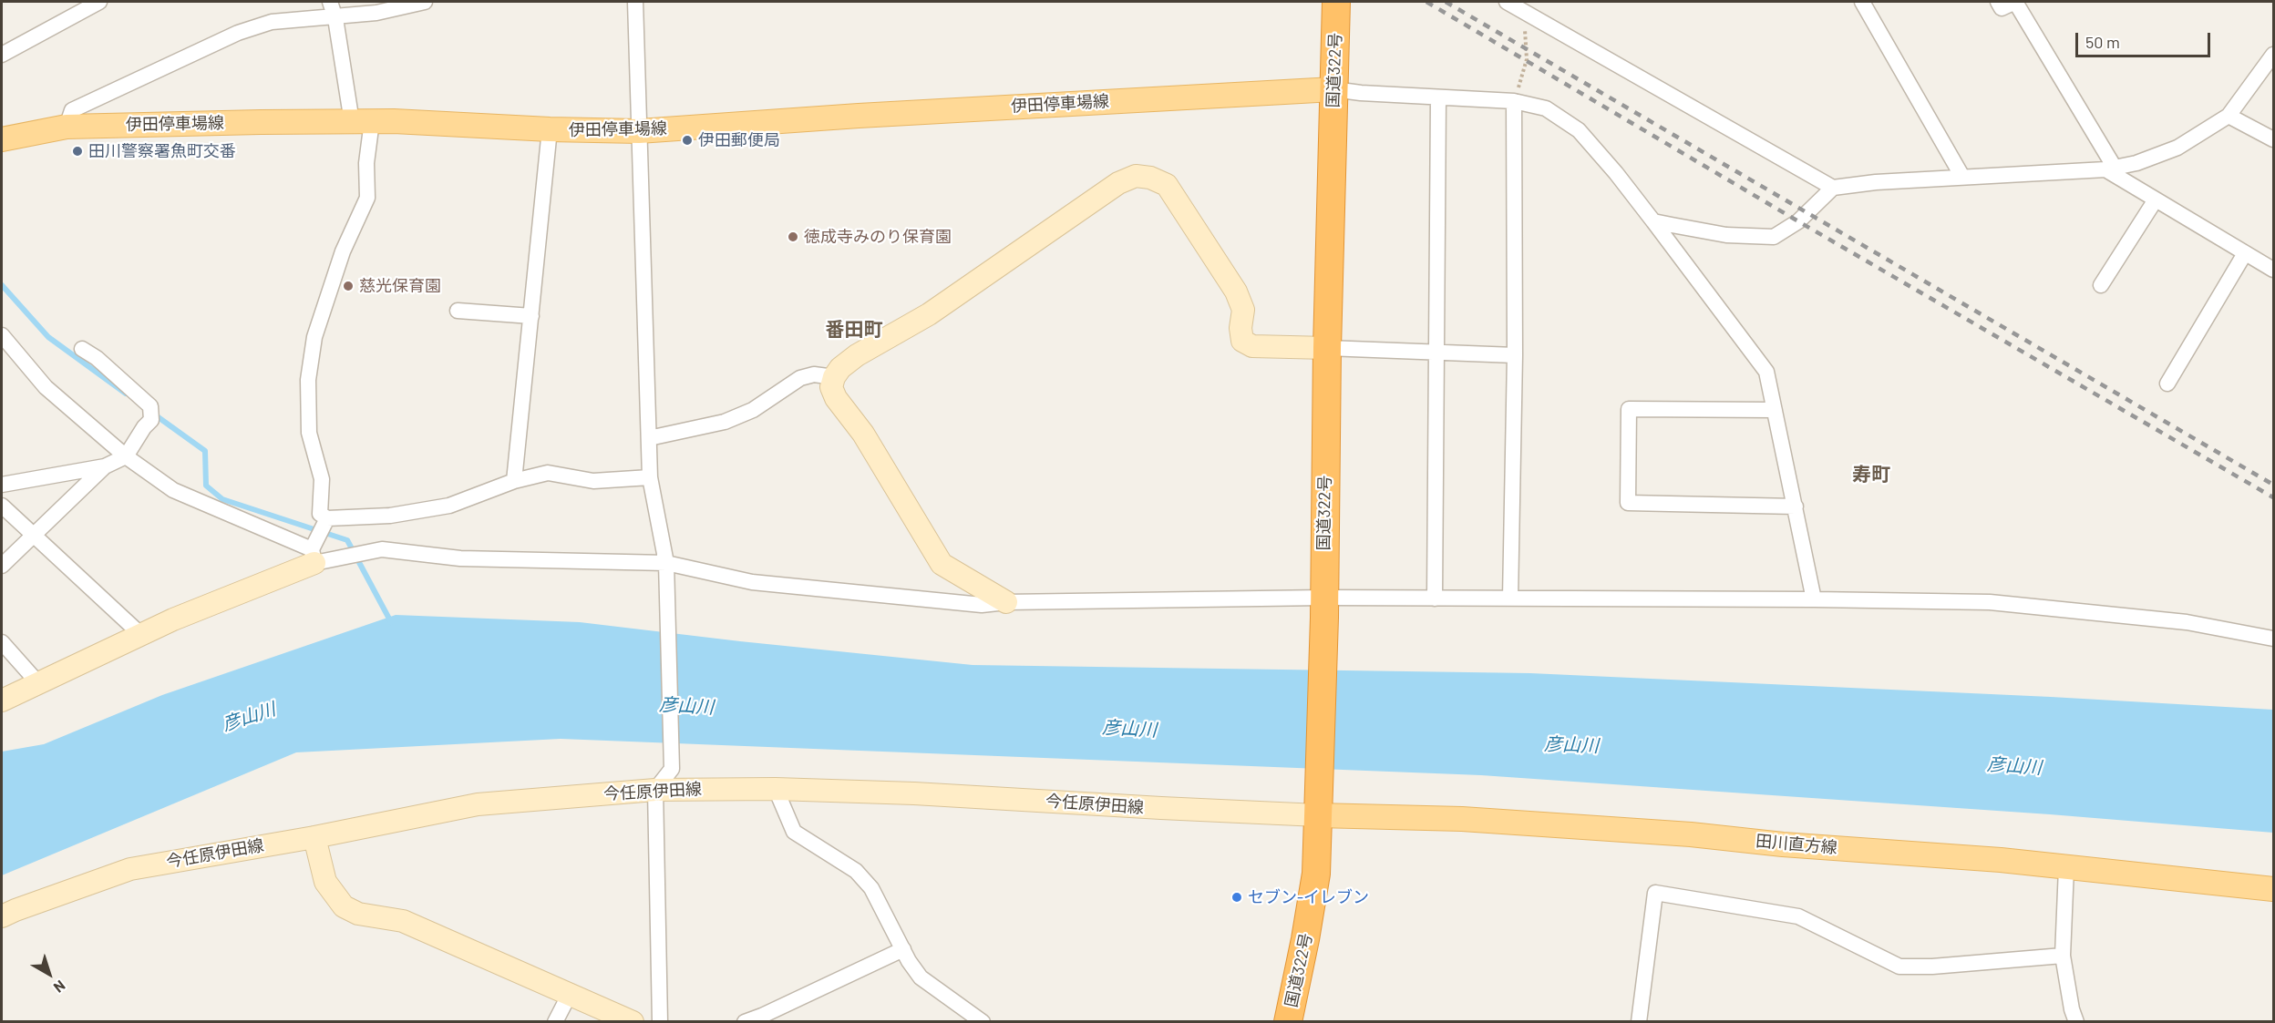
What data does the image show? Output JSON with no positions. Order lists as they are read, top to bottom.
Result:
{
  "streets": {
    "highway": ["国道322号"],
    "main road": ["伊田停車場線", "田川直方線"],
    "street": ["今任原伊田線"]
  },
  "crossings": [
    ["国道322号", "伊田停車場線"],
    ["国道322号", "今任原伊田線"],
    ["国道322号", "田川直方線"],
    ["今任原伊田線", "田川直方線"]
  ],
  "districts": ["番田町", "寿町"],
  "water": ["彦山川"],
  "places": [
    "伊田郵便局",
    "田川警察署魚町交番",
    "徳成寺みのり保育園",
    "慈光保育園",
    "セブン-イレブン"
  ],
  "scale_bar": "50 m",
  "north": "bottom right"
}
